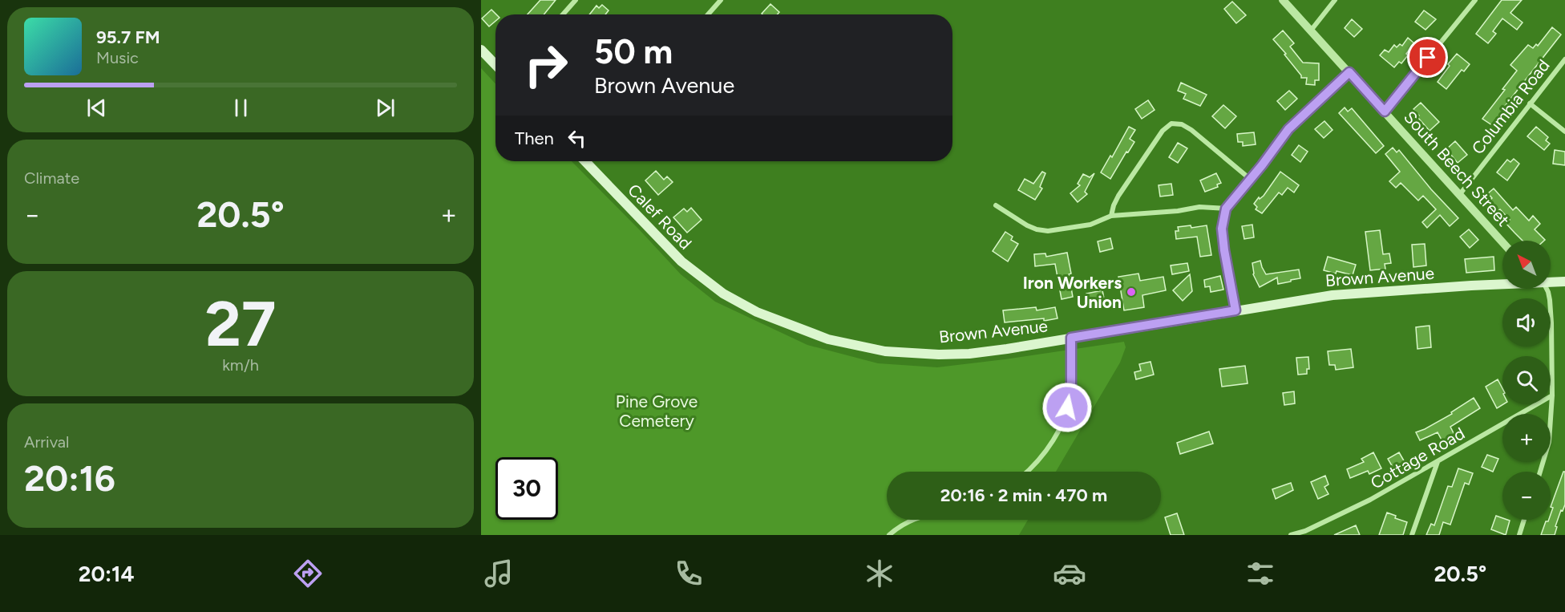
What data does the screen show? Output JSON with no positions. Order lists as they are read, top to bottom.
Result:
{
  "streets": {
    "main road": ["Calef Road", "Brown Avenue"],
    "street": ["Columbia Road", "South Beech Street", "Cottage Road"]
  },
  "crossings": [
    ["Columbia Road", "South Beech Street"],
    ["Calef Road", "Brown Avenue"]
  ],
  "parks": ["Pine Grove Cemetery"],
  "places": ["Iron Workers Union"],
  "north": "top left",
  "page": {
    "turn": ["50 m", "Brown Avenue"],
    "song": ["95.7 FM", "Music"],
    "then": "Then",
    "tile": [
      "Climate",
      ["27", "km/h"],
      ["Arrival", "20:16"]
    ],
    "heat": ["−", "20.5°", "+"],
    "map_buttons": ["+", "−"],
    "limit": "30",
    "trip": "20:16 · 2 min · 470 m",
    "tabs": ["20:14", "20.5°"]
  }
}
